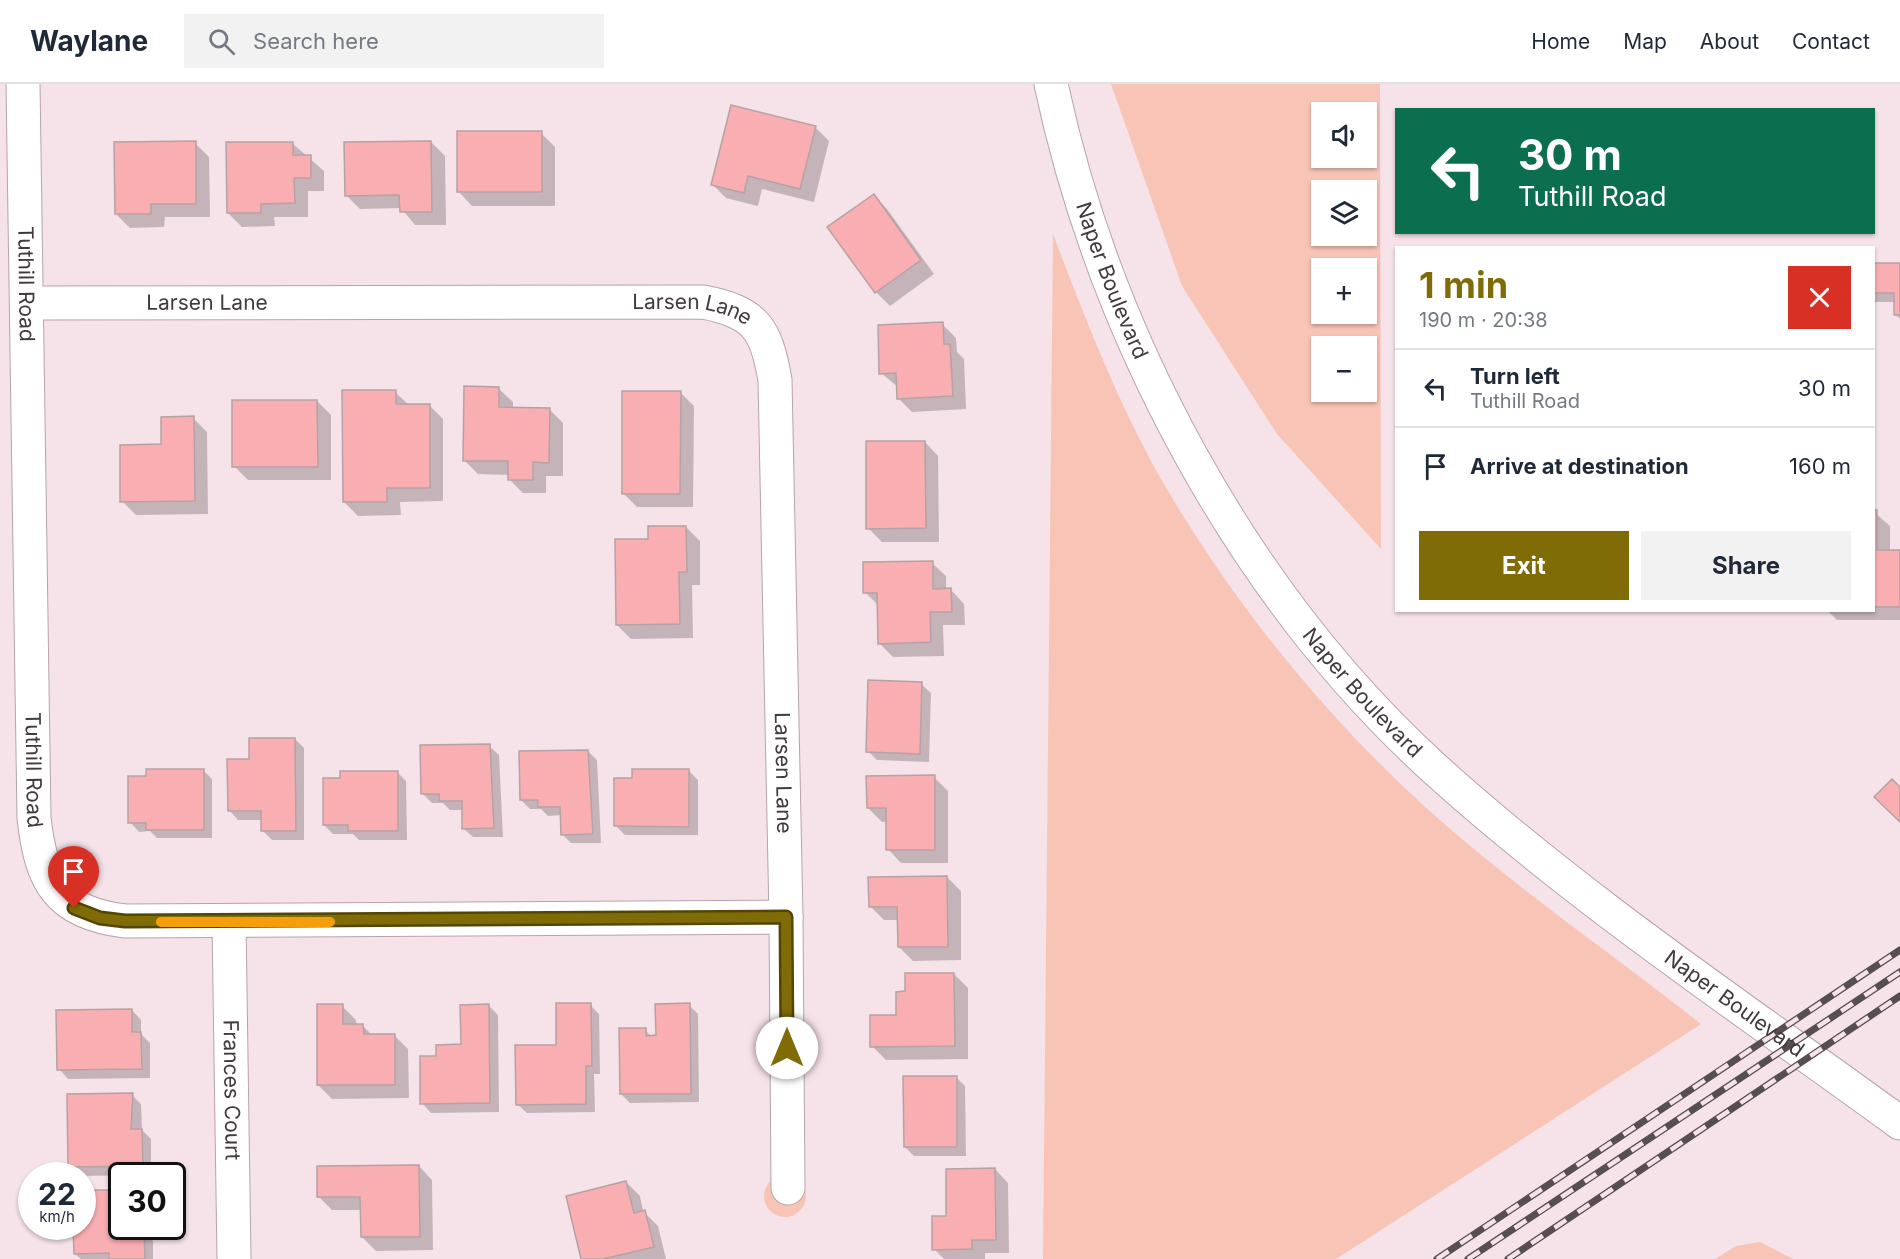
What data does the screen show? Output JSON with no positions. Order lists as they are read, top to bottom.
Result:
{
  "streets": {
    "street": [
      "Naper Boulevard",
      "Tuthill Road",
      "Larsen Lane",
      "Frances Court"
    ]
  },
  "crossings": [
    ["Tuthill Road", "Larsen Lane"],
    ["Tuthill Road", "Frances Court"]
  ],
  "page": {
    "header": "Waylane",
    "search": "Search here",
    "nav": [
      "Home",
      "Map",
      "About",
      "Contact"
    ],
    "map_buttons": ["+", "−"],
    "turn": ["30 m", "Tuthill Road"],
    "heading": ["1 min", "190 m · 20:38"],
    "list": [
      {
        "name": "Turn left",
        "note": "Tuthill Road",
        "value": "30 m"
      },
      {
        "name": "Arrive at destination",
        "value": "160 m"
      }
    ],
    "buttons": ["Exit", "Share"],
    "speed": "22 km/h",
    "limit": "30"
  }
}
